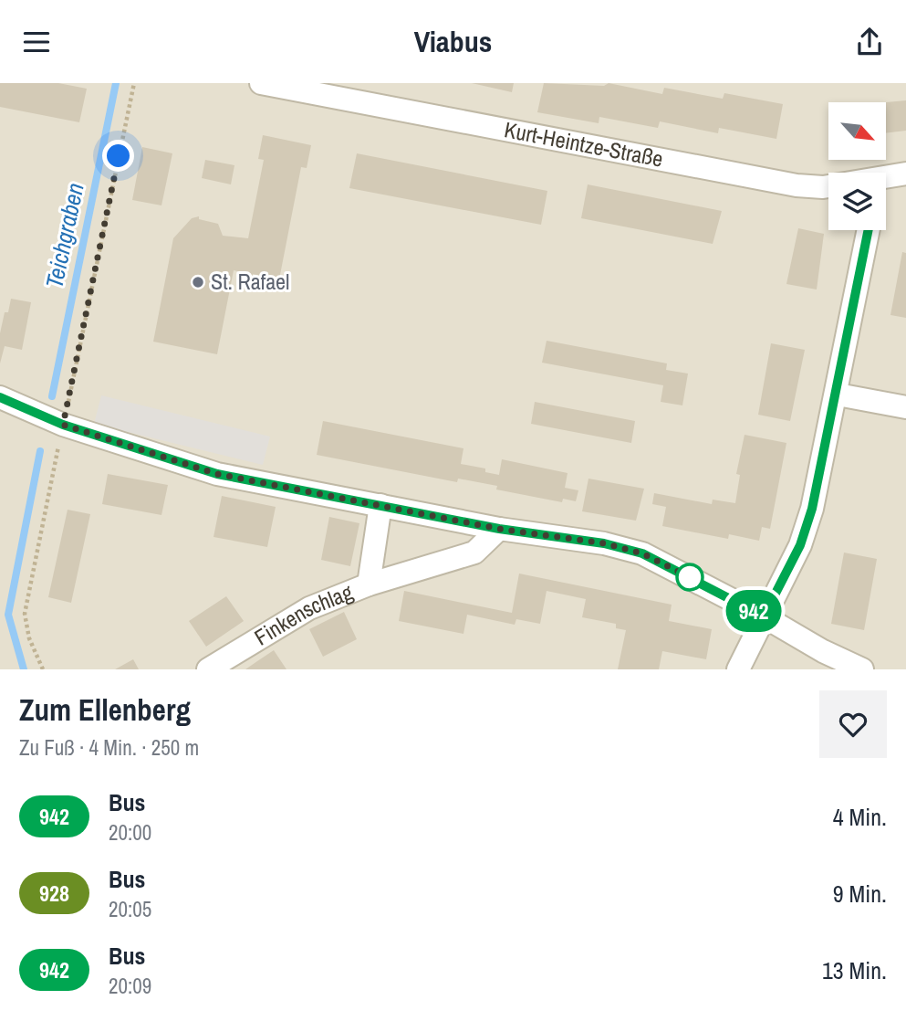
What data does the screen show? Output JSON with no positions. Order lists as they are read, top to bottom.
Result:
{
  "streets": {
    "street": ["Kurt-Heintze-Straße", "Finkenschlag"]
  },
  "water": ["Teichgraben"],
  "places": ["St. Rafael"],
  "lines": ["bus line 942"],
  "north": "bottom right",
  "page": {
    "header": "Viabus",
    "on_map": "942",
    "heading": ["Zum Ellenberg", "Zu Fuß · 4 Min. · 250 m"],
    "list": [
      {
        "mark": "942",
        "name": "Bus",
        "note": "20:00",
        "value": "4 Min."
      },
      {
        "mark": "928",
        "name": "Bus",
        "note": "20:05",
        "value": "9 Min."
      },
      {
        "mark": "942",
        "name": "Bus",
        "note": "20:09",
        "value": "13 Min."
      }
    ]
  }
}
